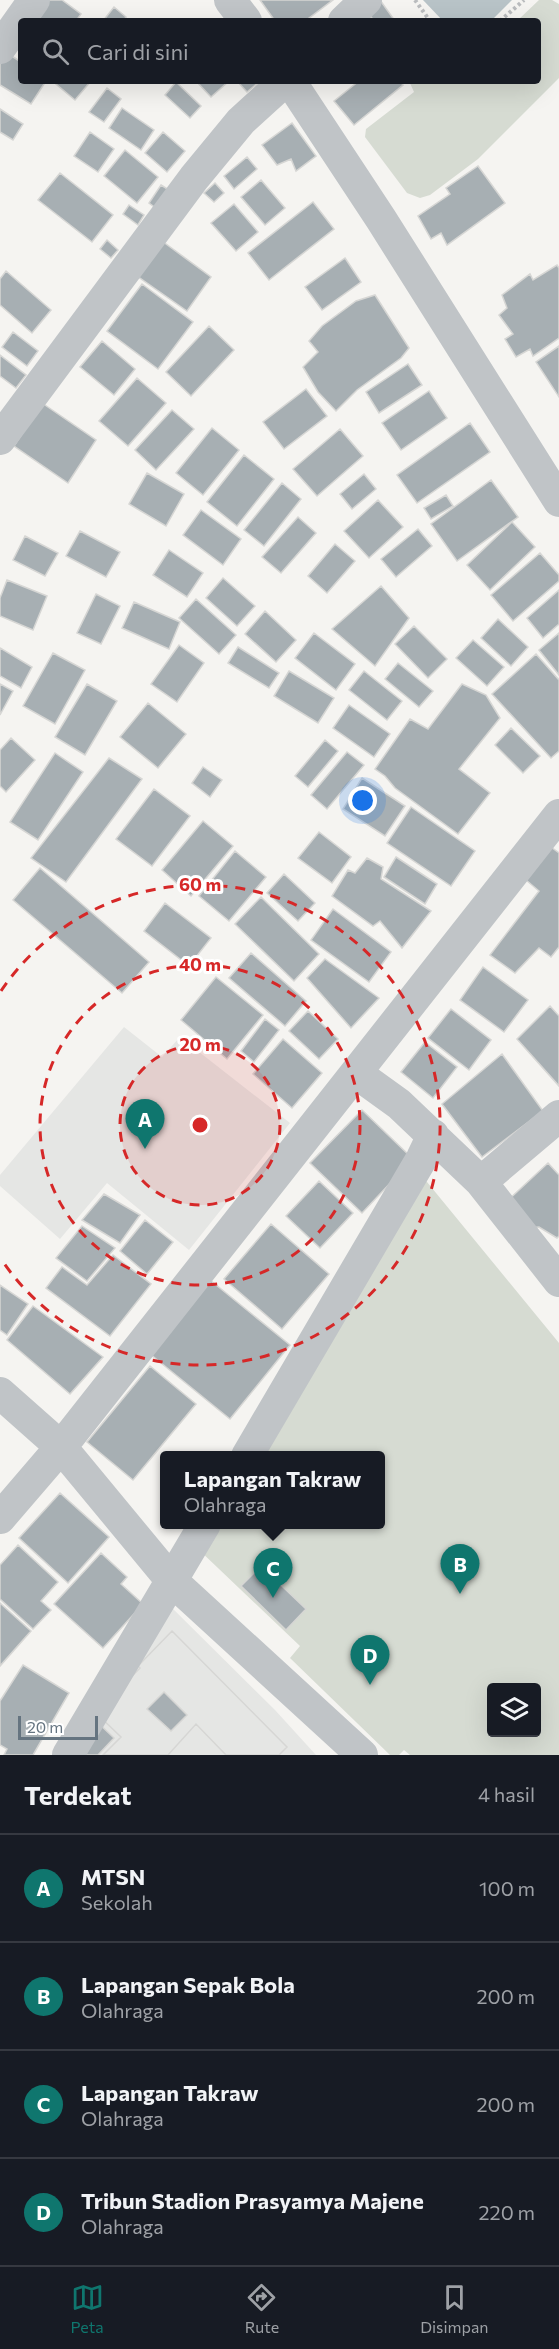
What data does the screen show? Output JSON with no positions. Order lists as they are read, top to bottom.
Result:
{
  "scale_bar": "20 m",
  "page": {
    "search": "Cari di sini",
    "pins": [
      "A",
      "B",
      "C",
      "D"
    ],
    "popup": ["Lapangan Takraw", "Olahraga"],
    "scale": "20 m",
    "heading": ["Terdekat", "4 hasil"],
    "list": [
      {
        "mark": "A",
        "name": "MTSN",
        "note": "Sekolah",
        "value": "100 m"
      },
      {
        "mark": "B",
        "name": "Lapangan Sepak Bola",
        "note": "Olahraga",
        "value": "200 m"
      },
      {
        "mark": "C",
        "name": "Lapangan Takraw",
        "note": "Olahraga",
        "value": "200 m"
      },
      {
        "mark": "D",
        "name": "Tribun Stadion Prasyamya Majene",
        "note": "Olahraga",
        "value": "220 m"
      }
    ],
    "nav": ["Peta", "Rute", "Disimpan"]
  },
  "rings": ["60 m", "40 m", "20 m"]
}
